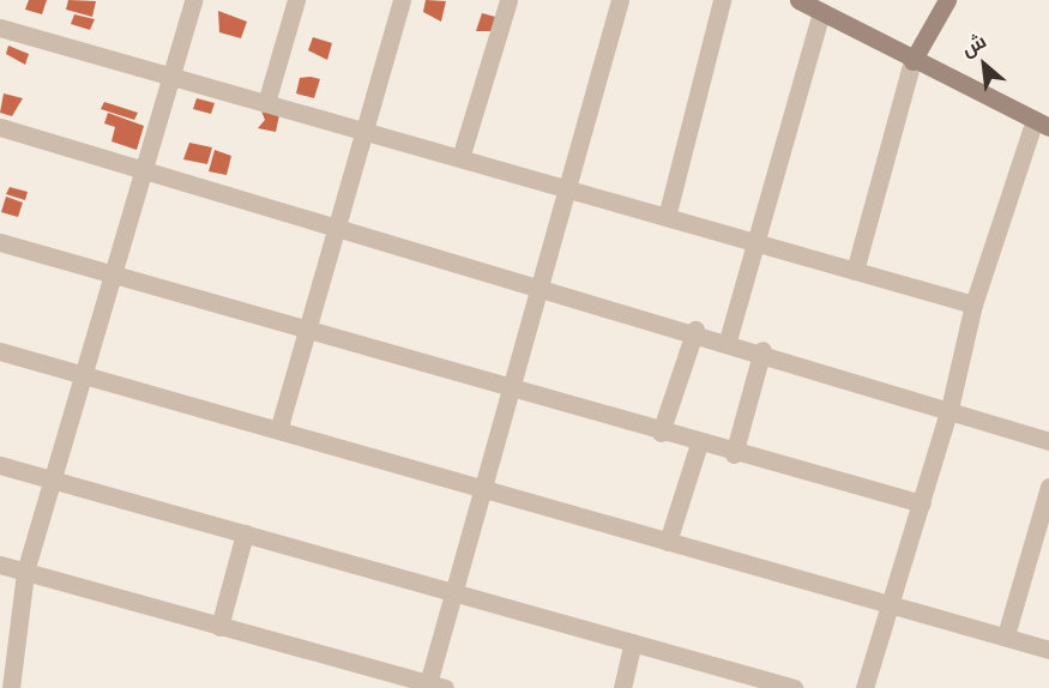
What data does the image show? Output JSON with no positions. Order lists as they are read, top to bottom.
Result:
{
  "north": "top left"
}
